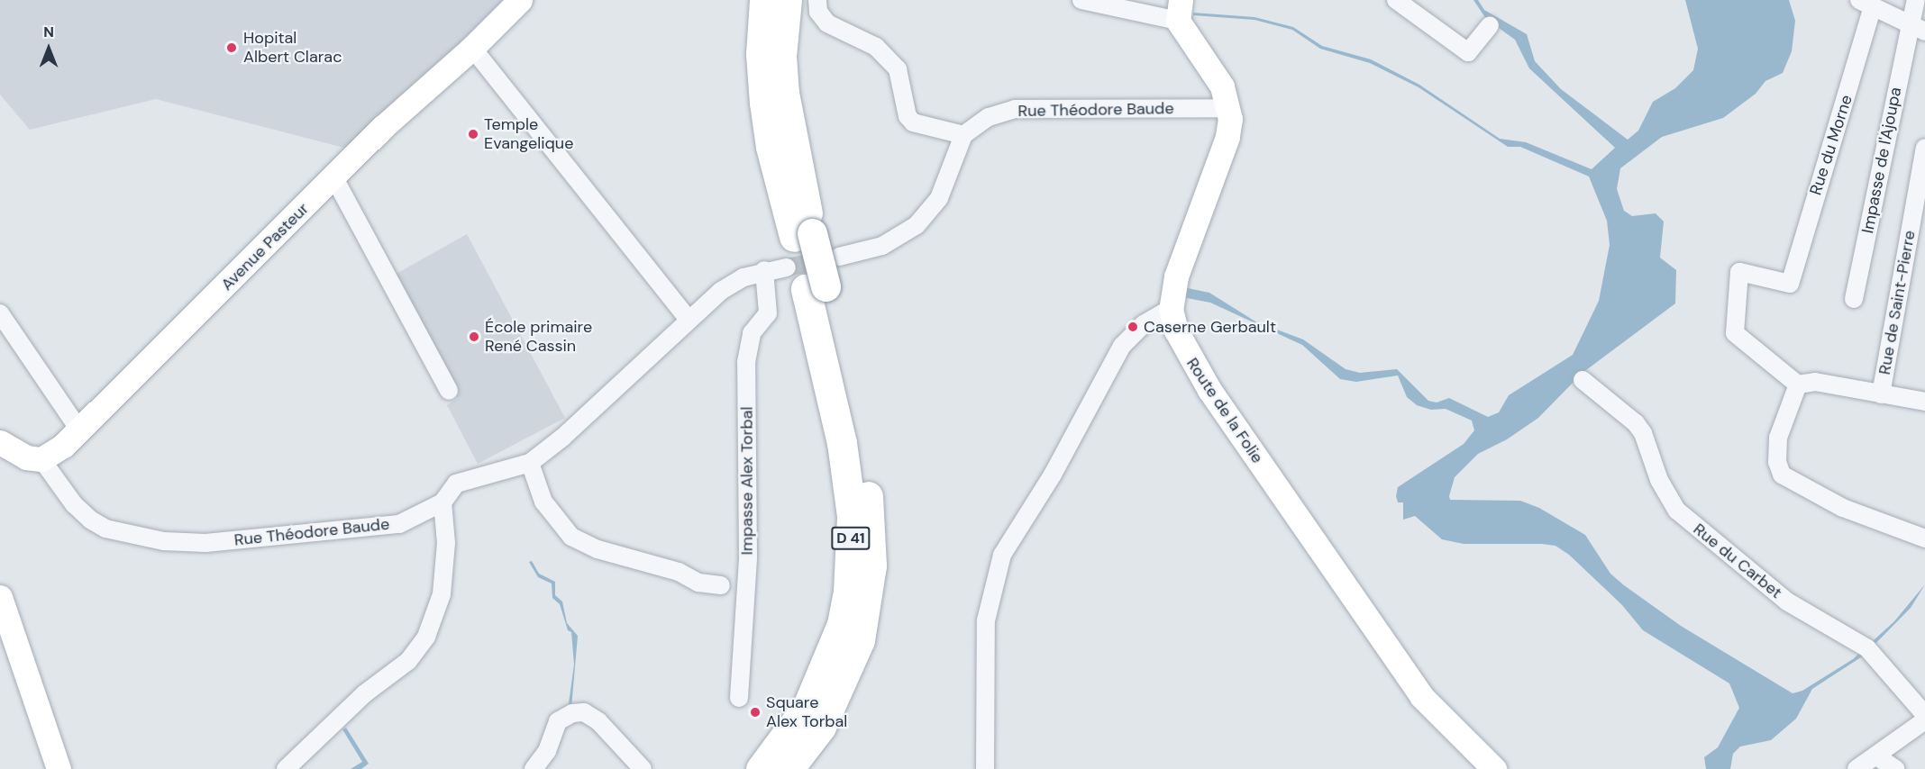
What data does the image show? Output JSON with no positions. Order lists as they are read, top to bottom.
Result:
{
  "streets": {
    "highway": ["D 41"],
    "street": [
      "Rue Théodore Baude",
      "Rue du Morne",
      "Impasse de l'Ajoupa",
      "Avenue Pasteur",
      "Rue de Saint-Pierre",
      "Route de la Folie",
      "Impasse Alex Torbal",
      "Rue du Carbet"
    ]
  },
  "crossings": [
    ["Rue Théodore Baude", "Avenue Pasteur"],
    ["Rue Théodore Baude", "Route de la Folie"],
    ["Rue Théodore Baude", "Impasse Alex Torbal"]
  ],
  "places": [
    "Hopital Albert Clarac",
    "Temple Evangelique",
    "Caserne Gerbault",
    "École primaire René Cassin",
    "Square Alex Torbal"
  ],
  "north": "top"
}
